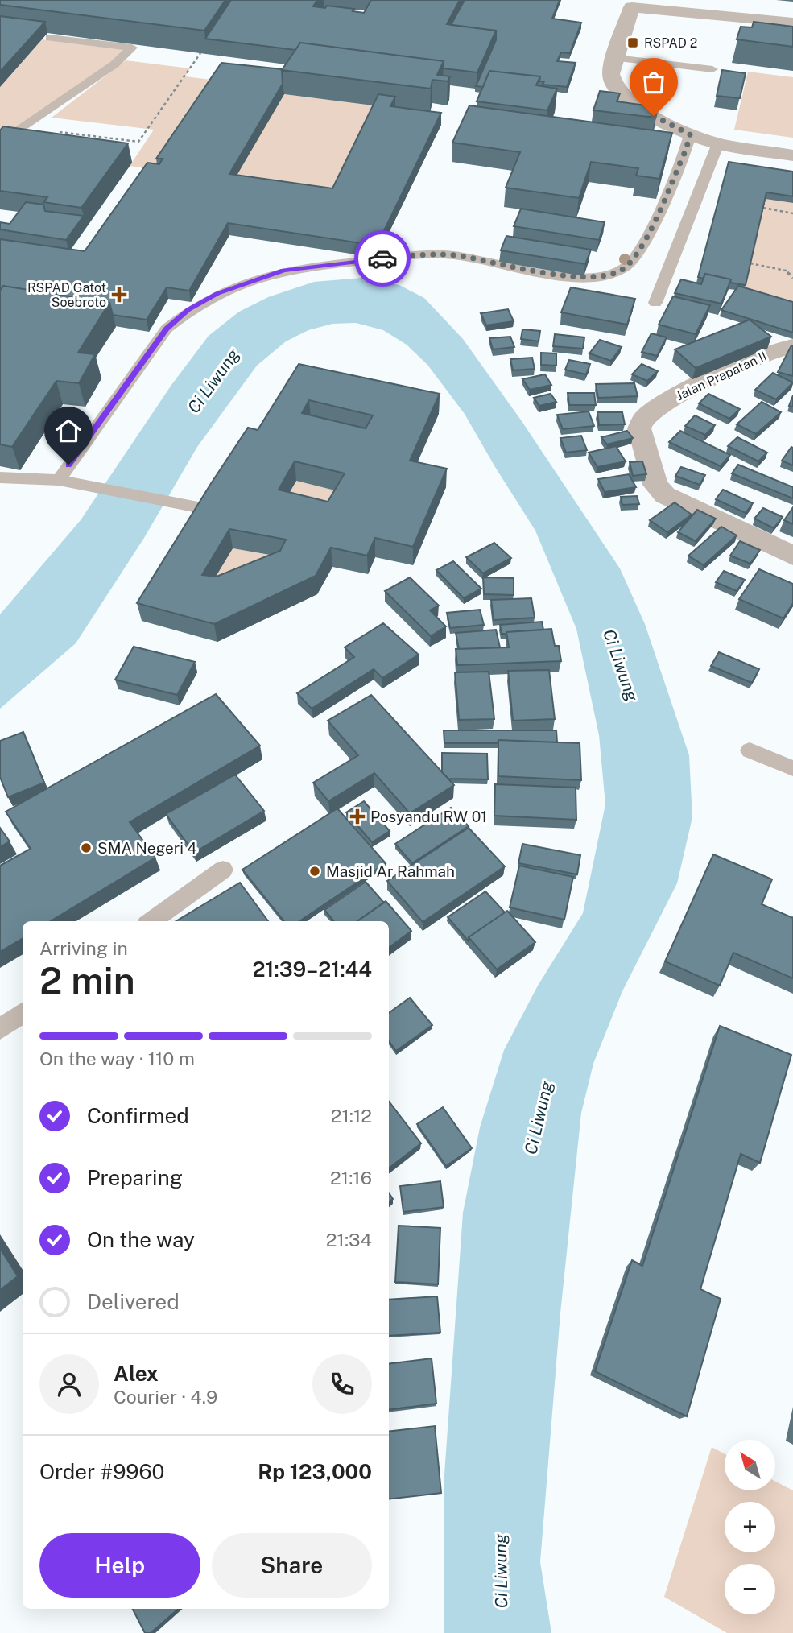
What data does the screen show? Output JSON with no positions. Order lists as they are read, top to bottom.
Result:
{
  "streets": {
    "street": ["Jalan Prapatan II"]
  },
  "water": ["Ci Liwung"],
  "places": {
    "transit": ["RSPAD 2"],
    "health": ["RSPAD Gatot Soebroto", "Posyandu RW 01"],
    "other": ["SMA Negeri 4", "Masjid Ar Rahmah"]
  },
  "north": "top left",
  "page": {
    "heading": ["2 min", "Arriving in", "21:39–21:44"],
    "panel": [
      "Alex",
      "Courier · 4.9",
      "Order #9960",
      "Rp 123,000"
    ],
    "bar": "On the way · 110 m",
    "list": [
      ["Confirmed", "21:12"],
      ["Preparing", "21:16"],
      ["On the way", "21:34"],
      "Delivered"
    ],
    "map_buttons": ["+", "−"],
    "buttons": ["Help", "Share"]
  }
}
